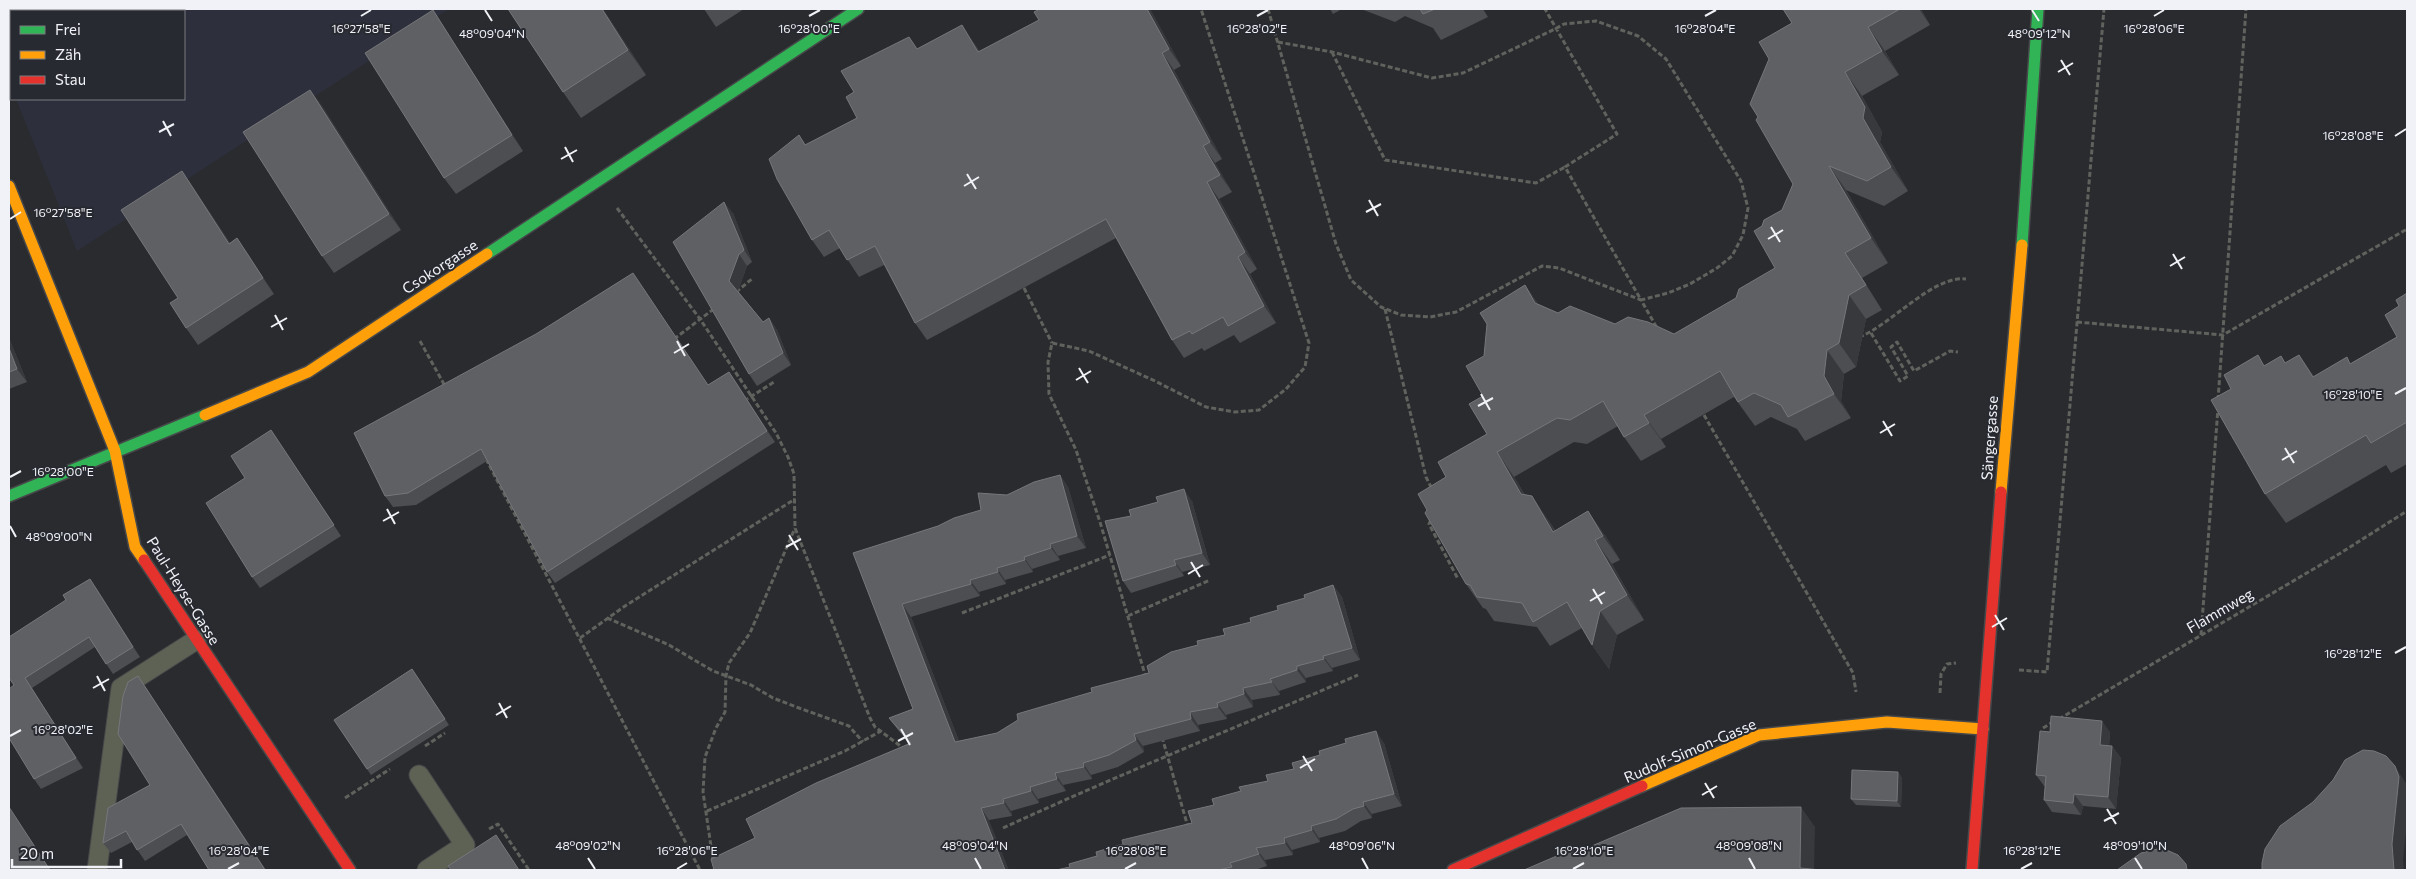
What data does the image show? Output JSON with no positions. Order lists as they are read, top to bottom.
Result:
{
  "streets": {
    "street": [
      "Csokorgasse",
      "Sängergasse",
      "Paul-Heyse-Gasse",
      "Rudolf-Simon-Gasse"
    ],
    "path": ["Flammweg"]
  },
  "crossings": [
    ["Csokorgasse", "Paul-Heyse-Gasse"],
    ["Sängergasse", "Rudolf-Simon-Gasse"]
  ],
  "legend": ["Frei", "Zäh", "Stau"],
  "scale_bar": "20 m",
  "coordinates": [
    "16°27'58\"E",
    "16°28'00\"E",
    "16°28'02\"E",
    "16°28'04\"E",
    "16°28'06\"E",
    "48°09'04\"N",
    "48°09'12\"N",
    "16°28'08\"E",
    "16°28'10\"E",
    "48°09'00\"N",
    "16°28'12\"E",
    "48°09'02\"N",
    "48°09'06\"N",
    "48°09'08\"N",
    "48°09'10\"N"
  ]
}
